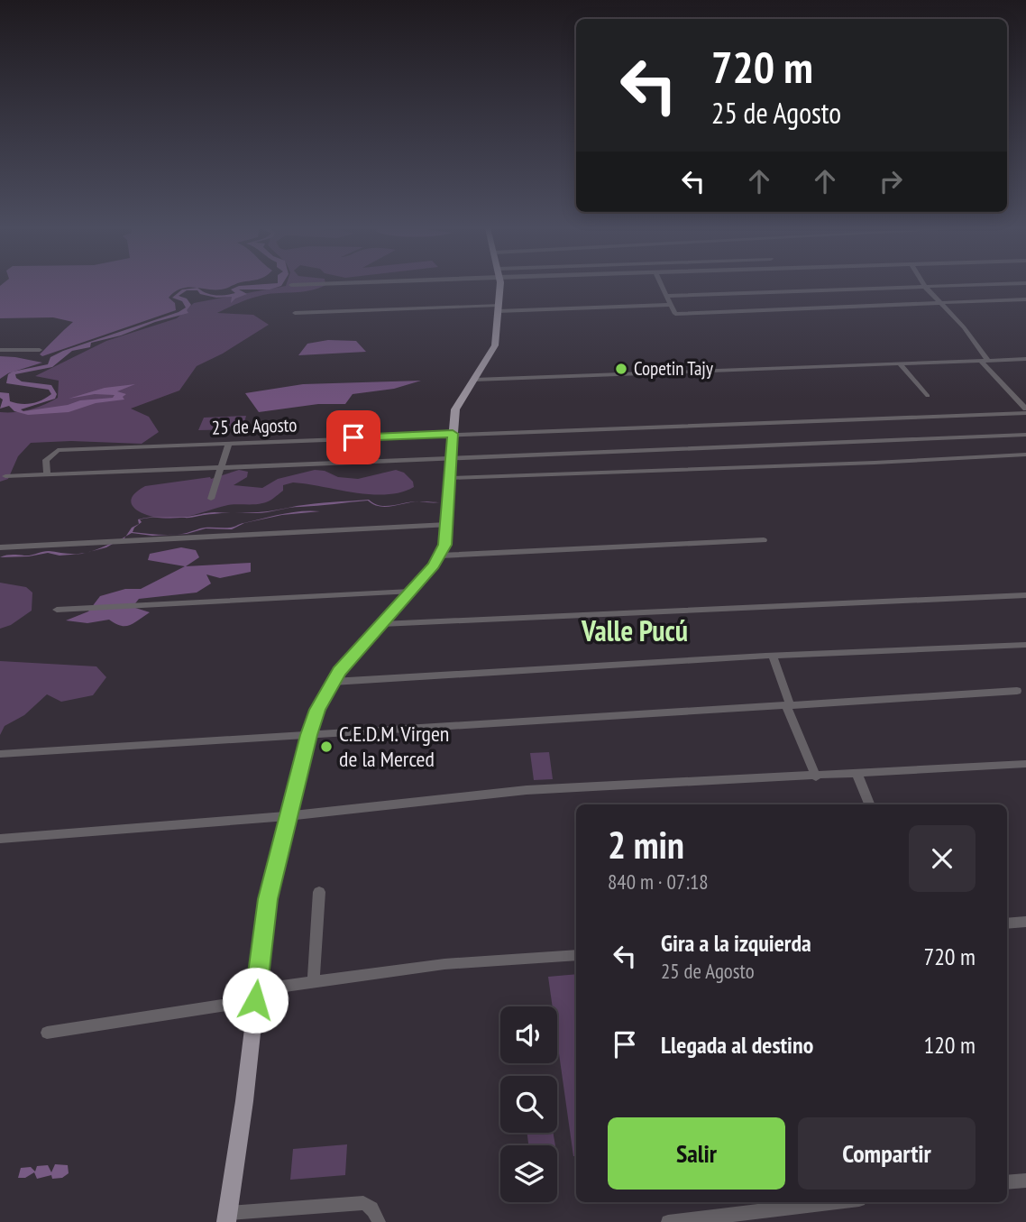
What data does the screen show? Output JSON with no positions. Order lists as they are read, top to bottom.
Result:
{
  "streets": {
    "street": ["25 de Agosto"]
  },
  "districts": ["Valle Pucú"],
  "places": ["Copetin Tajy", "C.E.D.M. Virgen de la Merced"],
  "page": {
    "turn": ["720 m", "25 de Agosto"],
    "heading": ["2 min", "840 m · 07:18"],
    "list": [
      {
        "name": "Gira a la izquierda",
        "note": "25 de Agosto",
        "value": "720 m"
      },
      {
        "name": "Llegada al destino",
        "value": "120 m"
      }
    ],
    "buttons": ["Salir", "Compartir"]
  }
}
